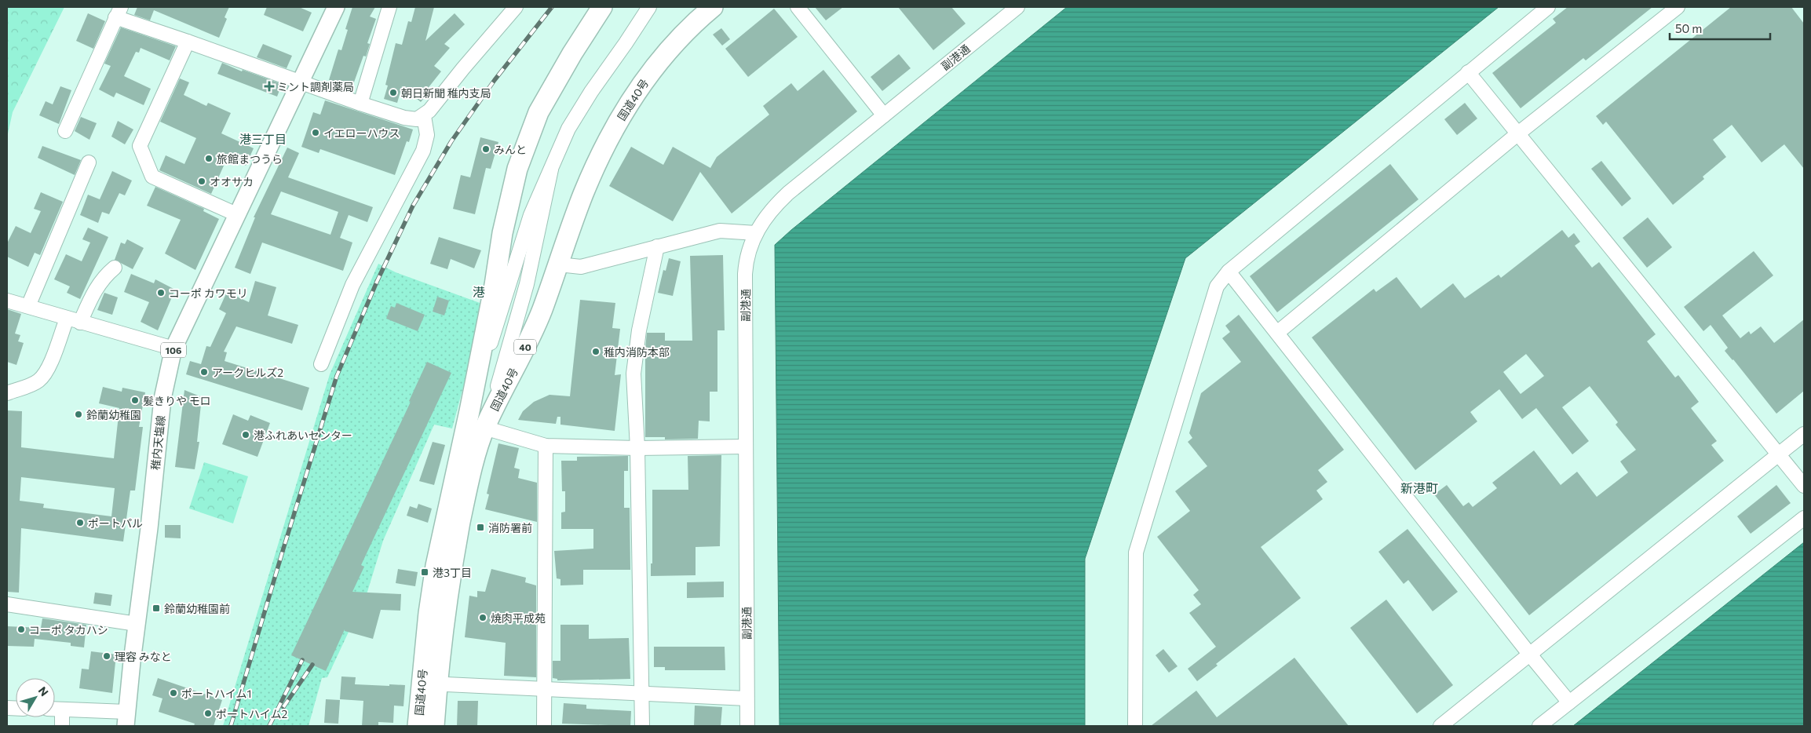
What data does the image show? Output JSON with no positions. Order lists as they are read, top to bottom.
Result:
{
  "streets": {
    "highway": ["国道40号", "40"],
    "main road": ["106", "稚内天塩線"],
    "street": ["副港通"]
  },
  "districts": ["港三丁目", "港", "新港町"],
  "places": {
    "health": ["ミント調剤薬局"],
    "other": [
      "朝日新聞 稚内支局",
      "イエローハウス",
      "みんと",
      "旅館まつうら",
      "オオサカ",
      "コーポ カワモリ",
      "稚内消防本部",
      "アークヒルズ2",
      "髪きりや モロ",
      "鈴蘭幼稚園",
      "港ふれあいセンター",
      "ポートパル",
      "焼肉平成苑",
      "コーポ タカハシ",
      "理容 みなと",
      "ポートハイム1",
      "ポートハイム2"
    ],
    "transit": ["消防署前", "港3丁目", "鈴蘭幼稚園前"]
  },
  "scale_bar": "50 m",
  "north": "top right"
}
